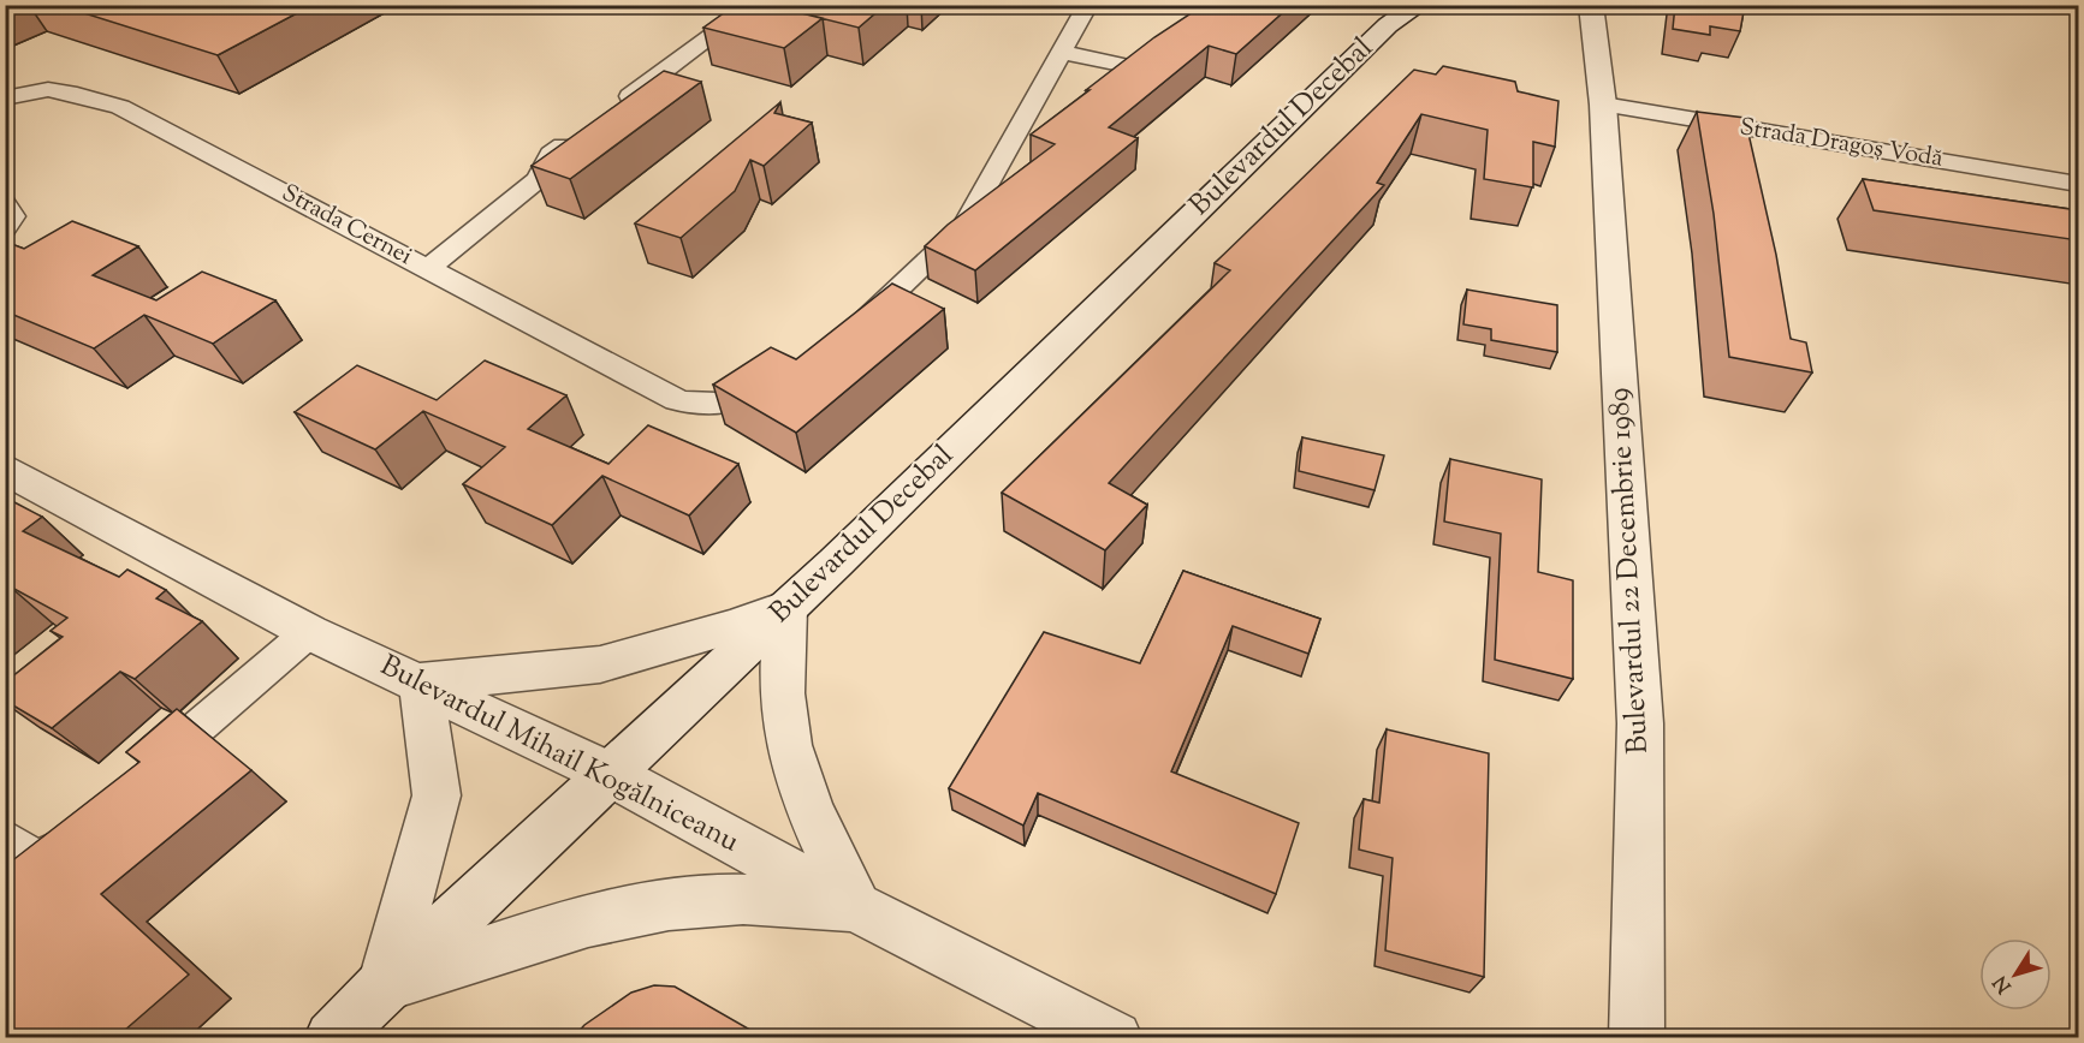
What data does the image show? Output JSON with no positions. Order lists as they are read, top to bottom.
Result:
{
  "streets": {
    "street": [
      "Bulevardul Decebal",
      "Strada Dragoș Vodă",
      "Strada Cernei",
      "Bulevardul 22 Decembrie 1989",
      "Bulevardul Mihail Kogălniceanu"
    ]
  },
  "crossings": [
    ["Bulevardul Decebal", "Bulevardul Mihail Kogălniceanu"],
    ["Strada Dragoș Vodă", "Bulevardul 22 Decembrie 1989"]
  ],
  "north": "bottom left"
}
